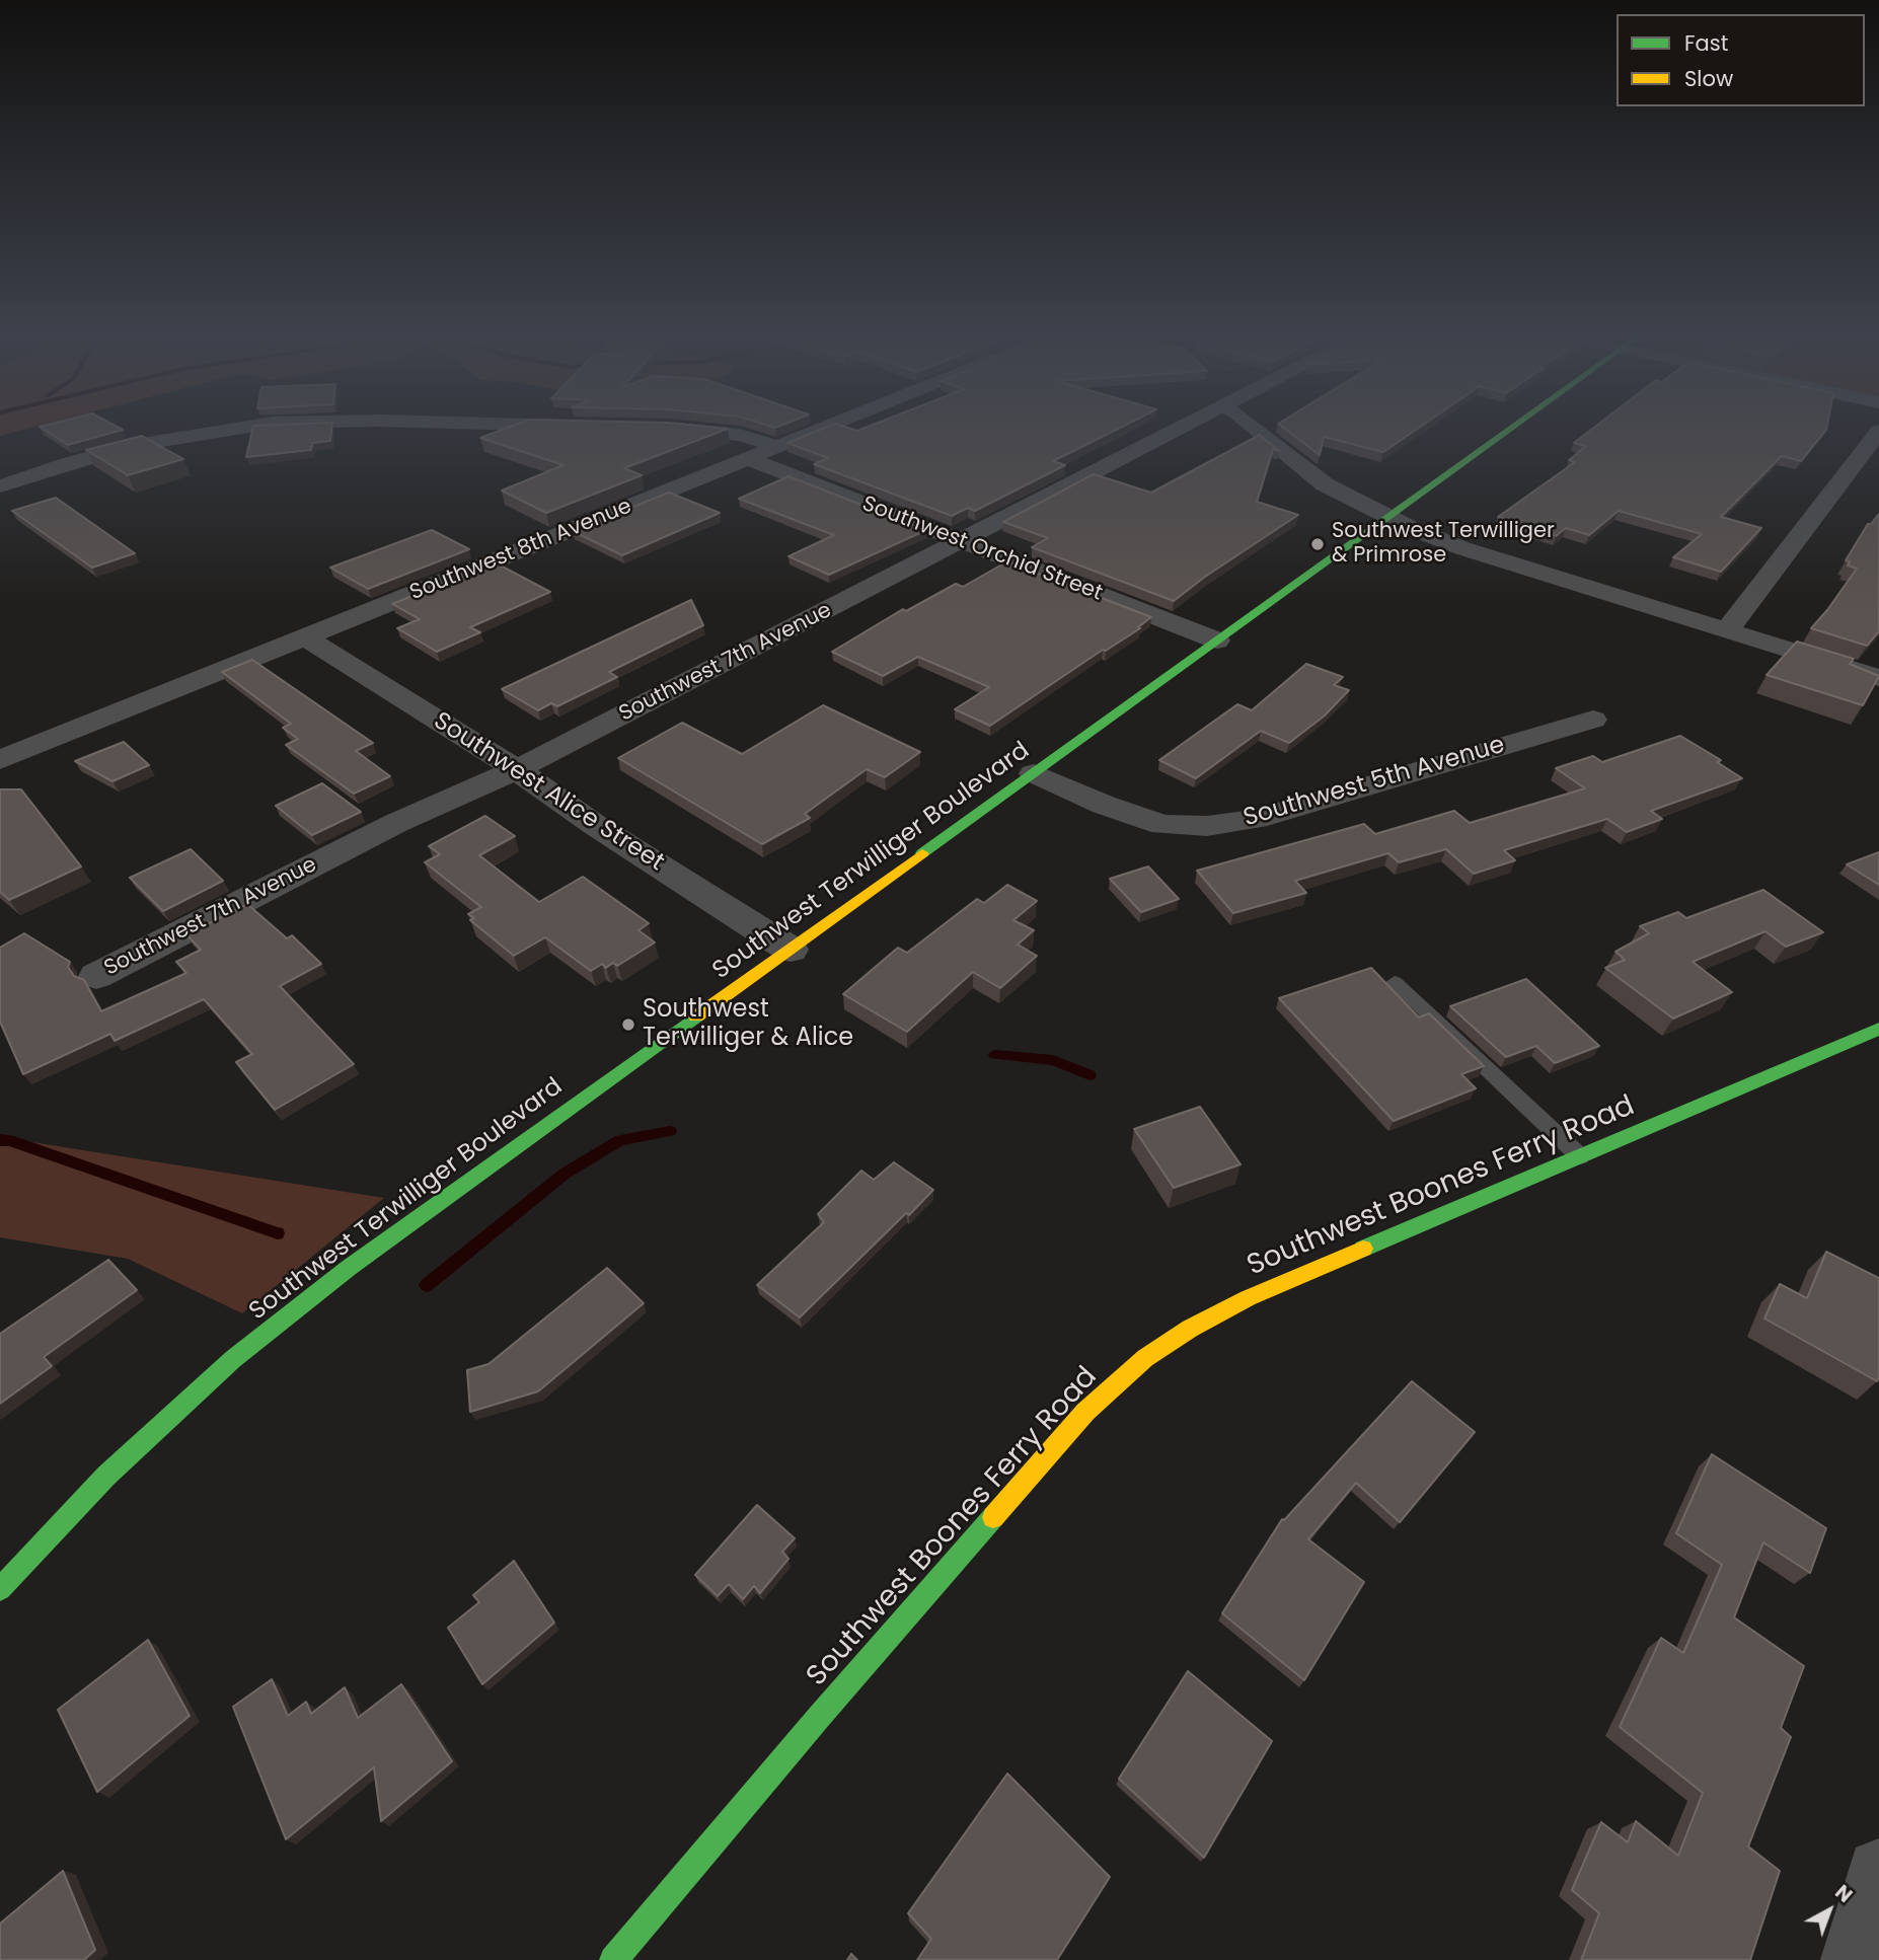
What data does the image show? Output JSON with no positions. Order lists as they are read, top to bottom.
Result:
{
  "streets": {
    "main road": ["Southwest Terwilliger Boulevard", "Southwest Boones Ferry Road"],
    "street": [
      "Southwest Orchid Street",
      "Southwest 8th Avenue",
      "Southwest 7th Avenue",
      "Southwest 5th Avenue",
      "Southwest Alice Street"
    ]
  },
  "crossings": [
    ["Southwest Orchid Street", "Southwest 8th Avenue"],
    ["Southwest Orchid Street", "Southwest 7th Avenue"],
    ["Southwest Orchid Street", "Southwest Terwilliger Boulevard"],
    ["Southwest 8th Avenue", "Southwest Alice Street"],
    ["Southwest 7th Avenue", "Southwest Alice Street"],
    ["Southwest 5th Avenue", "Southwest Terwilliger Boulevard"],
    ["Southwest Alice Street", "Southwest Terwilliger Boulevard"]
  ],
  "places": ["Southwest Terwilliger & Primrose", "Southwest Terwilliger & Alice"],
  "legend": ["Fast", "Slow"],
  "north": "top right"
}
